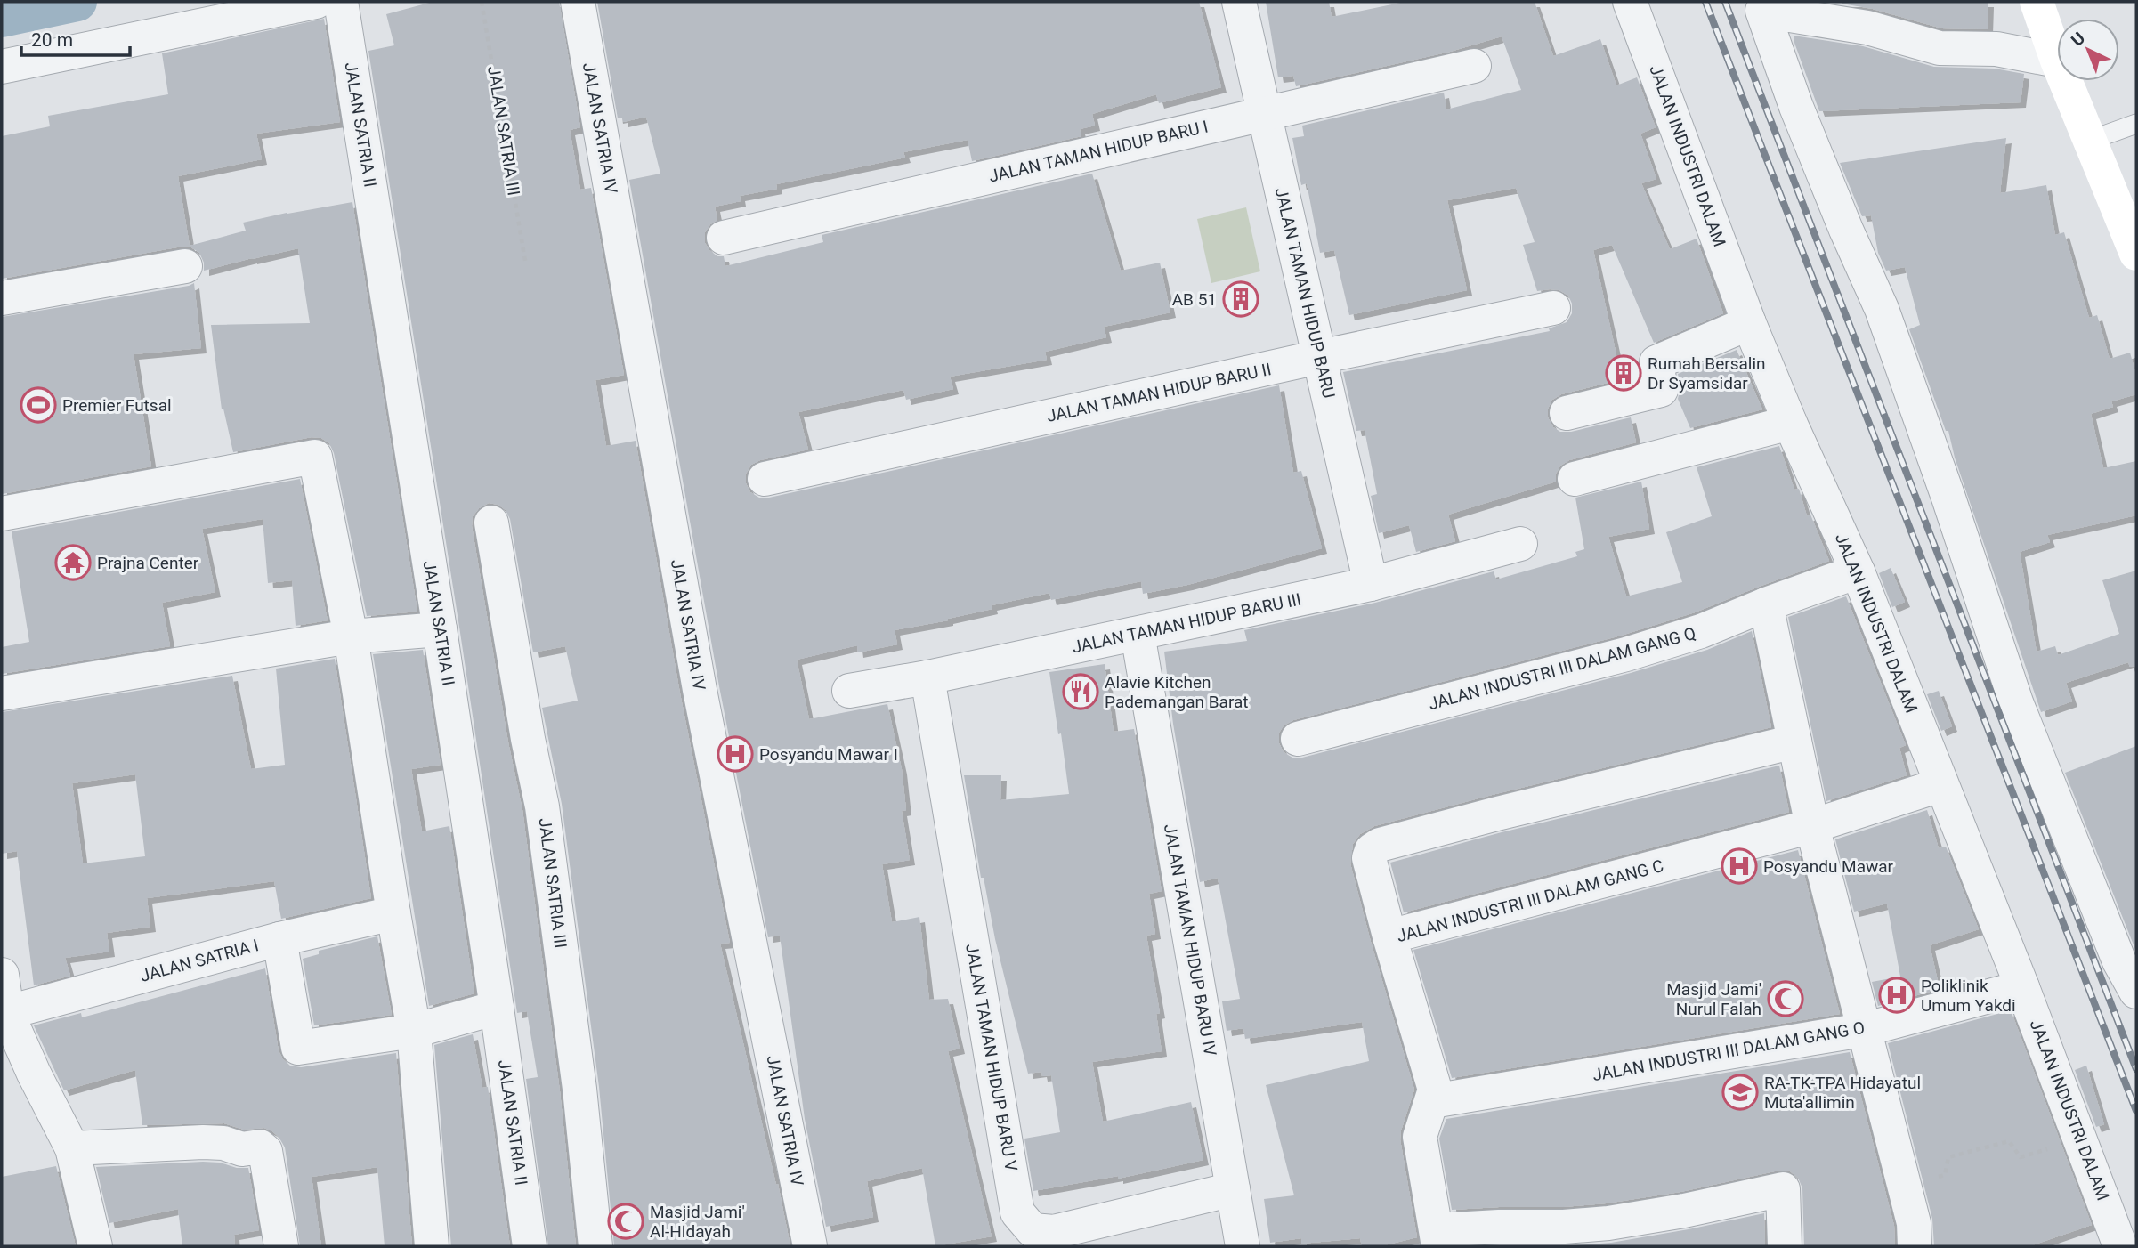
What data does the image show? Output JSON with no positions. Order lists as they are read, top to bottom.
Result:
{
  "streets": {
    "street": [
      "JALAN SATRIA II",
      "JALAN SATRIA IV",
      "JALAN SATRIA III",
      "JALAN TAMAN HIDUP BARU I",
      "JALAN INDUSTRI DALAM",
      "JALAN TAMAN HIDUP BARU",
      "JALAN TAMAN HIDUP BARU II",
      "JALAN TAMAN HIDUP BARU III",
      "JALAN INDUSTRI III DALAM GANG Q",
      "JALAN INDUSTRI III DALAM GANG C",
      "JALAN TAMAN HIDUP BARU IV",
      "JALAN SATRIA I",
      "JALAN INDUSTRI III DALAM GANG O",
      "JALAN TAMAN HIDUP BARU V"
    ]
  },
  "crossings": [
    ["JALAN TAMAN HIDUP BARU I", "JALAN TAMAN HIDUP BARU"],
    ["JALAN INDUSTRI DALAM", "JALAN INDUSTRI III DALAM GANG Q"],
    ["JALAN INDUSTRI DALAM", "JALAN INDUSTRI III DALAM GANG C"],
    ["JALAN INDUSTRI DALAM", "JALAN INDUSTRI III DALAM GANG O"],
    ["JALAN TAMAN HIDUP BARU", "JALAN TAMAN HIDUP BARU II"],
    ["JALAN TAMAN HIDUP BARU", "JALAN TAMAN HIDUP BARU III"],
    ["JALAN TAMAN HIDUP BARU III", "JALAN TAMAN HIDUP BARU IV"],
    ["JALAN TAMAN HIDUP BARU III", "JALAN TAMAN HIDUP BARU V"],
    ["JALAN INDUSTRI III DALAM GANG C", "JALAN INDUSTRI III DALAM GANG O"],
    ["JALAN TAMAN HIDUP BARU IV", "JALAN TAMAN HIDUP BARU V"]
  ],
  "places": {
    "building": ["AB 51", "Rumah Bersalin Dr Syamsidar"],
    "sports": ["Premier Futsal"],
    "temple": ["Prajna Center"],
    "restaurant": ["Alavie Kitchen Pademangan Barat"],
    "hospital": ["Posyandu Mawar I", "Posyandu Mawar", "Poliklinik Umum Yakdi"],
    "mosque": ["Masjid Jami' Nurul Falah", "Masjid Jami' Al-Hidayah"],
    "school or university": ["RA-TK-TPA Hidayatul Muta'allimin"]
  },
  "scale_bar": "20 m",
  "north": "top left"
}
